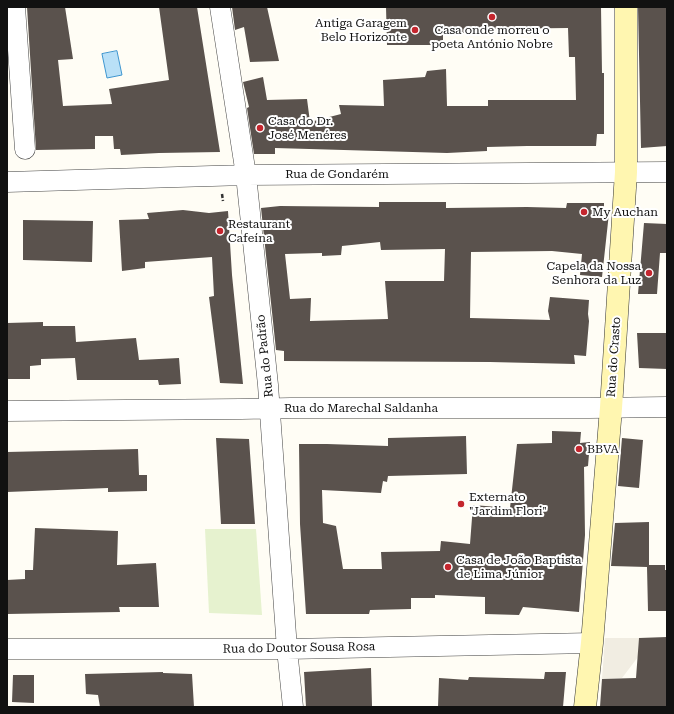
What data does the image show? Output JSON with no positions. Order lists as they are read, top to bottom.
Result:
{
  "streets": {
    "street": [
      "Rua de Gondarém",
      "Rua do Padrão",
      "Rua do Crasto",
      "Rua do Marechal Saldanha",
      "Rua do Doutor Sousa Rosa"
    ]
  },
  "crossings": [
    ["Rua de Gondarém", "Rua do Padrão"],
    ["Rua de Gondarém", "Rua do Crasto"],
    ["Rua do Padrão", "Rua do Marechal Saldanha"],
    ["Rua do Padrão", "Rua do Doutor Sousa Rosa"],
    ["Rua do Crasto", "Rua do Marechal Saldanha"],
    ["Rua do Crasto", "Rua do Doutor Sousa Rosa"]
  ],
  "places": [
    "Casa onde morreu o poeta António Nobre",
    "Antiga Garagem Belo Horizonte",
    "Casa do Dr. José Menéres",
    "My Auchan",
    "Restaurant Cafeína",
    "Capela da Nossa Senhora da Luz",
    "BBVA",
    "Externato \"Jardim Flori\"",
    "Casa de João Baptista de Lima Júnior"
  ]
}
